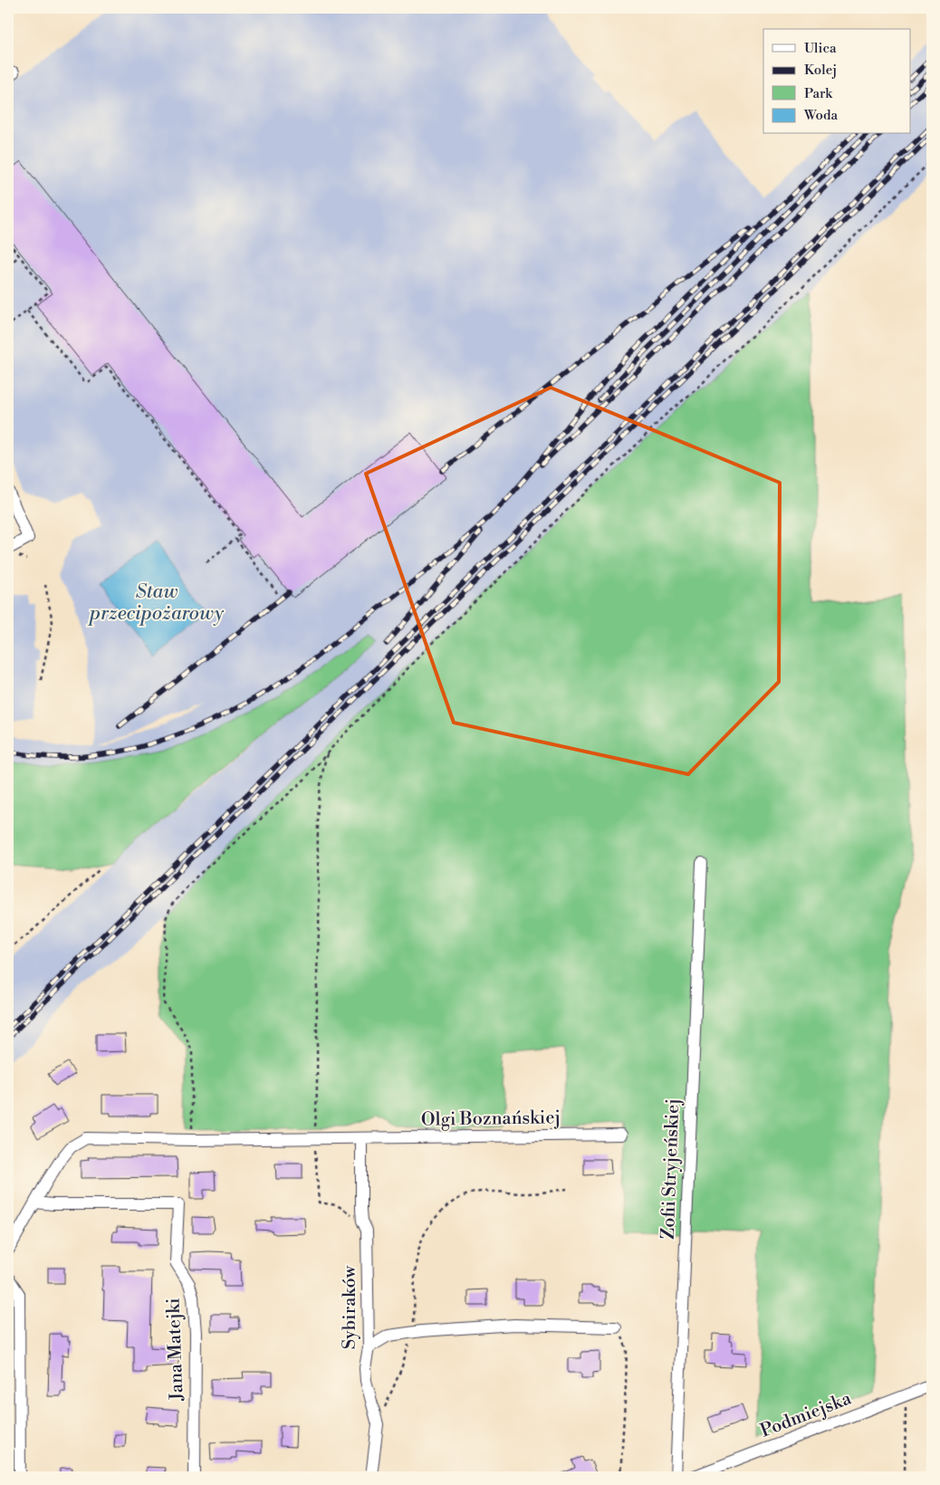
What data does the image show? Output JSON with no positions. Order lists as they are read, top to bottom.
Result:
{
  "streets": {
    "street": [
      "Olgi Boznańskiej",
      "Zofii Stryjeńskiej",
      "Sybiraków",
      "Jana Matejki",
      "Podmiejska"
    ]
  },
  "crossings": [
    ["Olgi Boznańskiej", "Sybiraków"],
    ["Olgi Boznańskiej", "Jana Matejki"]
  ],
  "water": ["Staw przecipożarowy"],
  "legend": [
    "Ulica",
    "Kolej",
    "Park",
    "Woda"
  ]
}
